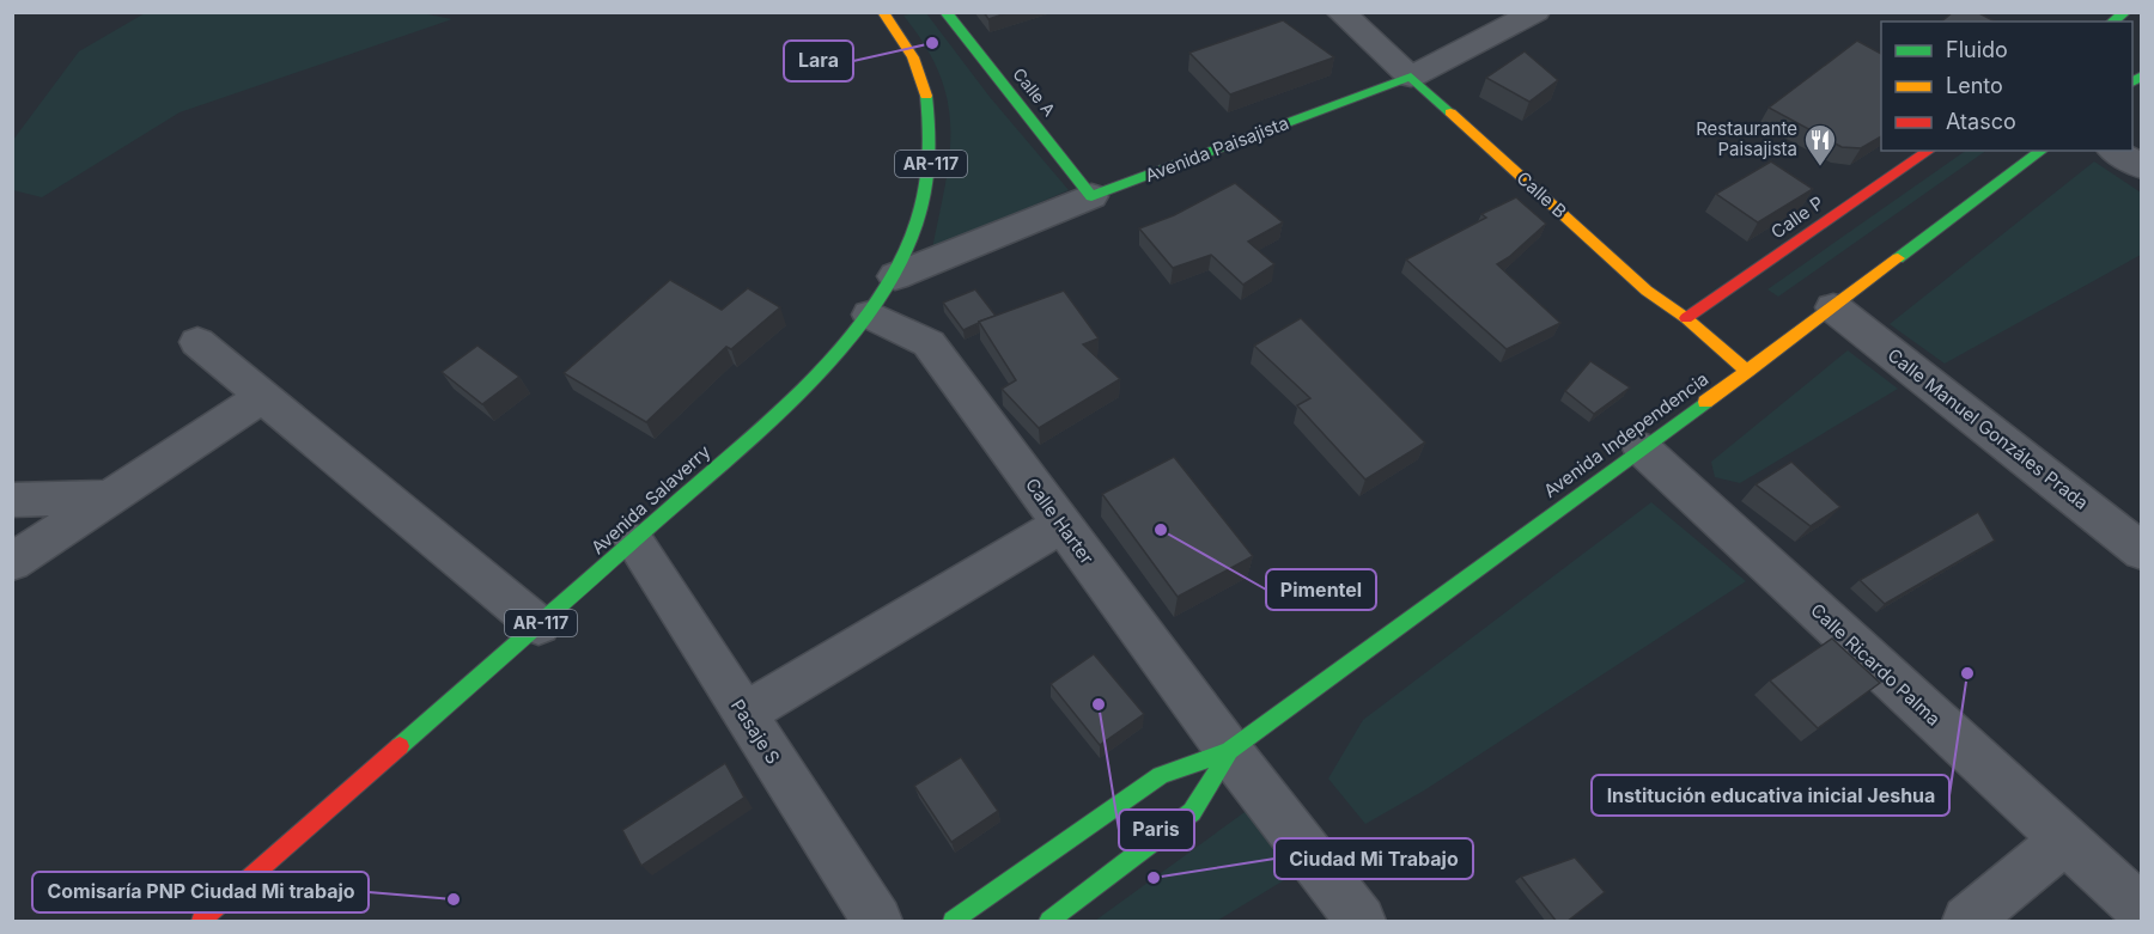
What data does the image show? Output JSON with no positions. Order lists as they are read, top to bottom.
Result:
{
  "streets": {
    "main road": [
      "Calle A",
      "Avenida Paisajista",
      "AR-117",
      "Calle B",
      "Calle P",
      "Avenida Independencia",
      "Avenida Salaverry"
    ],
    "street": [
      "Calle Manuel Gonzáles Prada",
      "Calle Harter",
      "Calle Ricardo Palma",
      "Pasaje S"
    ]
  },
  "crossings": [
    ["Calle A", "Avenida Paisajista"],
    ["Avenida Paisajista", "Calle B"],
    ["Avenida Paisajista", "Avenida Salaverry"],
    ["Calle B", "Calle P"],
    ["Calle B", "Avenida Independencia"],
    ["Calle Manuel Gonzáles Prada", "Avenida Independencia"],
    ["Avenida Independencia", "Calle Harter"],
    ["Avenida Independencia", "Calle Ricardo Palma"],
    ["Avenida Salaverry", "Calle Harter"],
    ["Avenida Salaverry", "Pasaje S"]
  ],
  "places": {
    "other": [
      "Lara",
      "Pimentel",
      "Institución educativa inicial Jeshua",
      "Paris",
      "Ciudad Mi Trabajo",
      "Comisaría PNP Ciudad Mi trabajo"
    ],
    "restaurant": ["Restaurante Paisajista"]
  },
  "legend": ["Fluido", "Lento", "Atasco"]
}
